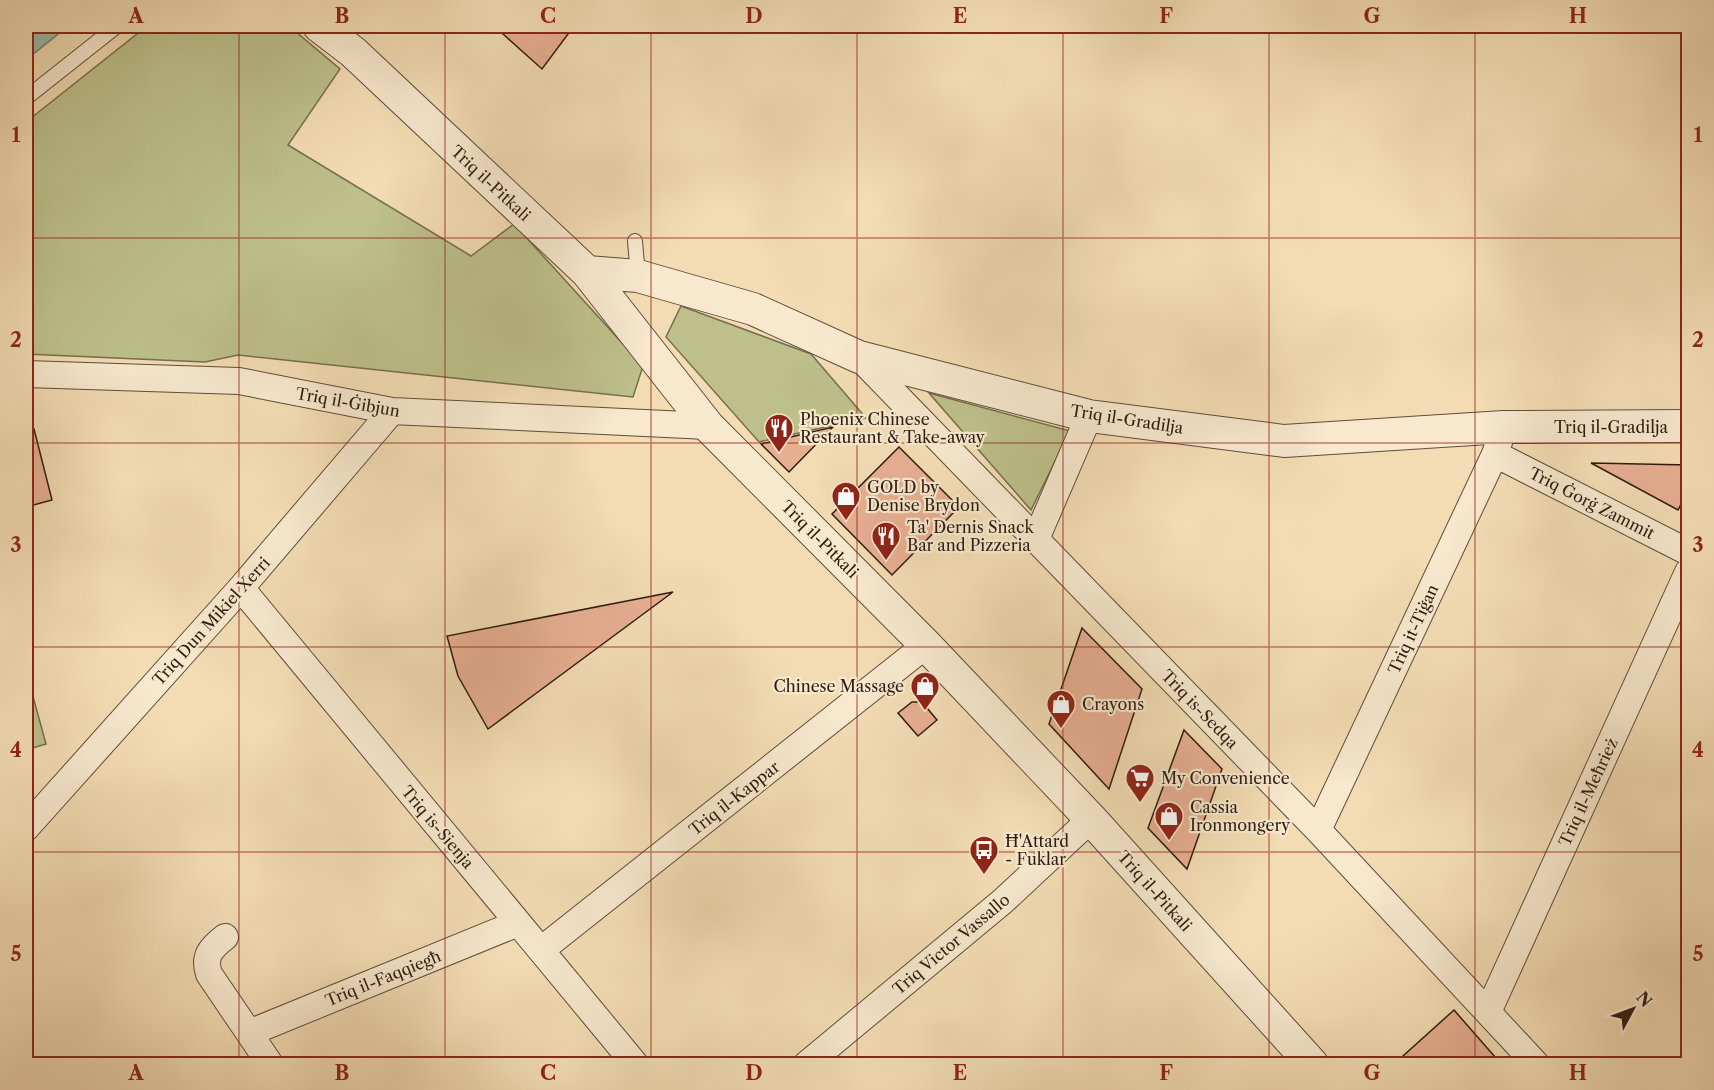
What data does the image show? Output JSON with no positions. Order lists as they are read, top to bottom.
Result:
{
  "streets": {
    "street": [
      "Triq il-Pitkali",
      "Triq il-Ġibjun",
      "Triq il-Gradilja",
      "Triq Ġorġ Zammit",
      "Triq Dun Mikiel Xerri",
      "Triq it-Tiġan",
      "Triq is-Sedqa",
      "Triq il-Meħrież",
      "Triq il-Kappar",
      "Triq is-Sienja",
      "Triq Victor Vassallo",
      "Triq il-Faqqiegħ"
    ]
  },
  "crossings": [
    ["Triq il-Pitkali", "Triq il-Ġibjun"],
    ["Triq il-Pitkali", "Triq il-Gradilja"],
    ["Triq il-Pitkali", "Triq il-Kappar"],
    ["Triq il-Pitkali", "Triq Victor Vassallo"],
    ["Triq il-Ġibjun", "Triq Dun Mikiel Xerri"],
    ["Triq il-Gradilja", "Triq Ġorġ Zammit"],
    ["Triq il-Gradilja", "Triq it-Tiġan"],
    ["Triq il-Gradilja", "Triq is-Sedqa"],
    ["Triq Ġorġ Zammit", "Triq it-Tiġan"],
    ["Triq Dun Mikiel Xerri", "Triq is-Sienja"],
    ["Triq it-Tiġan", "Triq is-Sedqa"],
    ["Triq is-Sedqa", "Triq il-Meħrież"],
    ["Triq il-Kappar", "Triq is-Sienja"],
    ["Triq is-Sienja", "Triq il-Faqqiegħ"]
  ],
  "places": {
    "restaurant": ["Phoenix Chinese Restaurant & Take-away", "Ta' Dernis Snack Bar and Pizzeria"],
    "shop": [
      "GOLD by Denise Brydon",
      "Chinese Massage",
      "Crayons",
      "Cassia Ironmongery"
    ],
    "supermarket": ["My Convenience"],
    "bus stop": ["Ħ'Attard - Fuklar"]
  },
  "north": "top right",
  "grid": {
    "columns": [
      "A",
      "B",
      "C",
      "D",
      "E",
      "F",
      "G",
      "H"
    ],
    "rows": [
      "1",
      "2",
      "3",
      "4",
      "5"
    ]
  }
}
